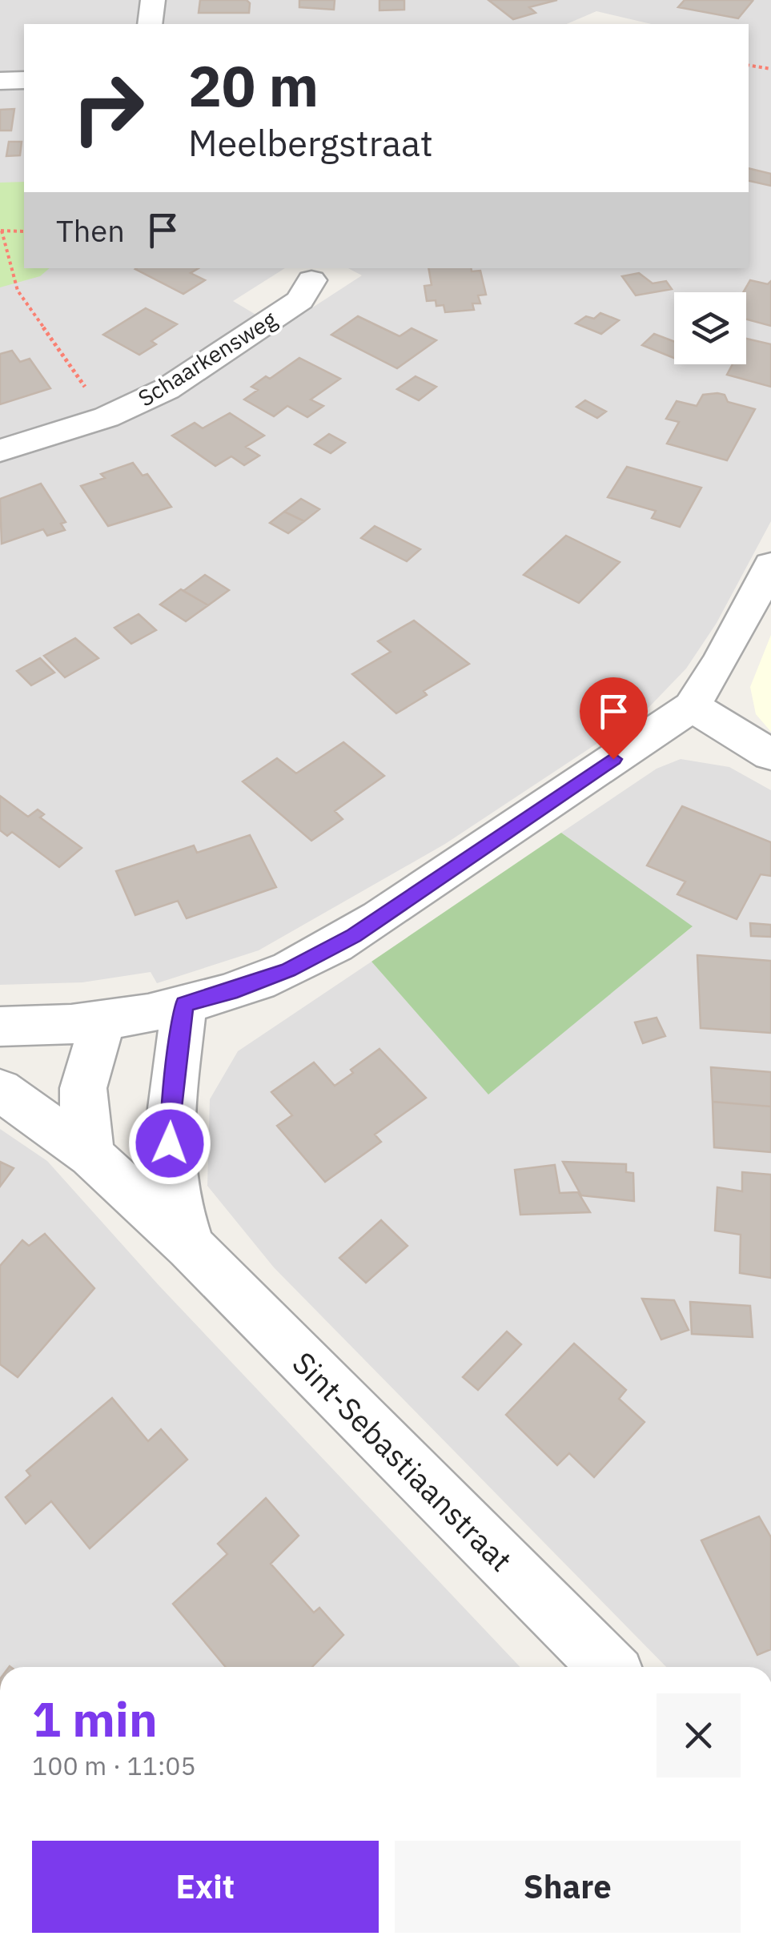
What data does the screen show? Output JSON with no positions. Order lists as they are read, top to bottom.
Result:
{
  "streets": {
    "street": ["Schaarkensweg", "Sint-Sebastiaanstraat"]
  },
  "page": {
    "turn": ["20 m", "Meelbergstraat"],
    "then": "Then",
    "heading": ["1 min", "100 m · 11:05"],
    "buttons": ["Exit", "Share"]
  }
}
